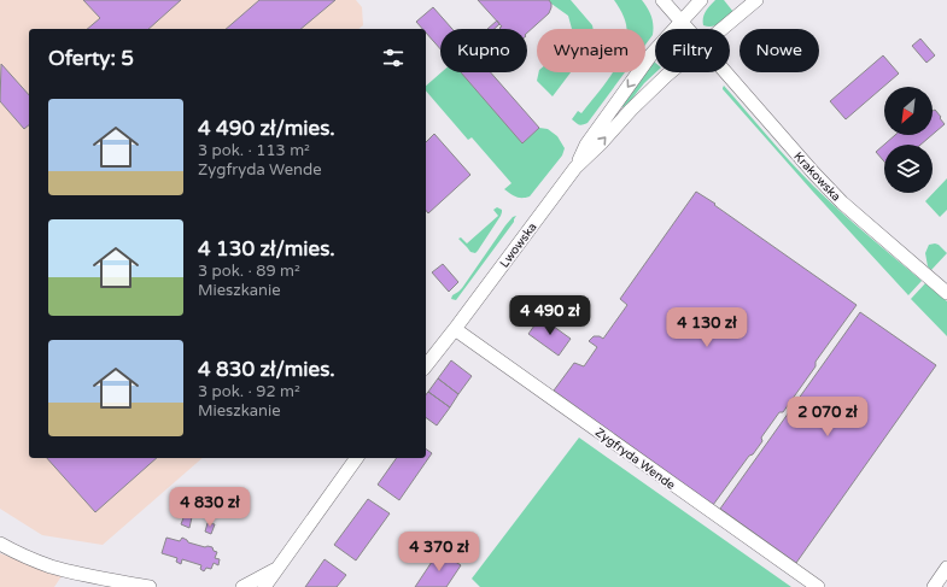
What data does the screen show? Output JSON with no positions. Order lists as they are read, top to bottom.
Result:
{
  "streets": {
    "street": ["Krakowska", "Lwowska", "Zygfryda Wende"]
  },
  "crossings": [
    ["Krakowska", "Lwowska"],
    ["Lwowska", "Zygfryda Wende"]
  ],
  "north": "bottom left",
  "page": {
    "chip": [
      "Kupno",
      "Wynajem",
      "Filtry",
      "Nowe"
    ],
    "heading": "Oferty: 5",
    "list": [
      {
        "name": "4 490 zł/mies.",
        "note": "3 pok. · 113 m² · Zygfryda Wende"
      },
      {
        "name": "4 130 zł/mies.",
        "note": "3 pok. · 89 m² · Mieszkanie"
      },
      {
        "name": "4 830 zł/mies.",
        "note": "3 pok. · 92 m² · Mieszkanie"
      }
    ],
    "price": [
      "4 490 zł",
      "4 130 zł",
      "2 070 zł",
      "4 830 zł",
      "4 370 zł"
    ]
  }
}
